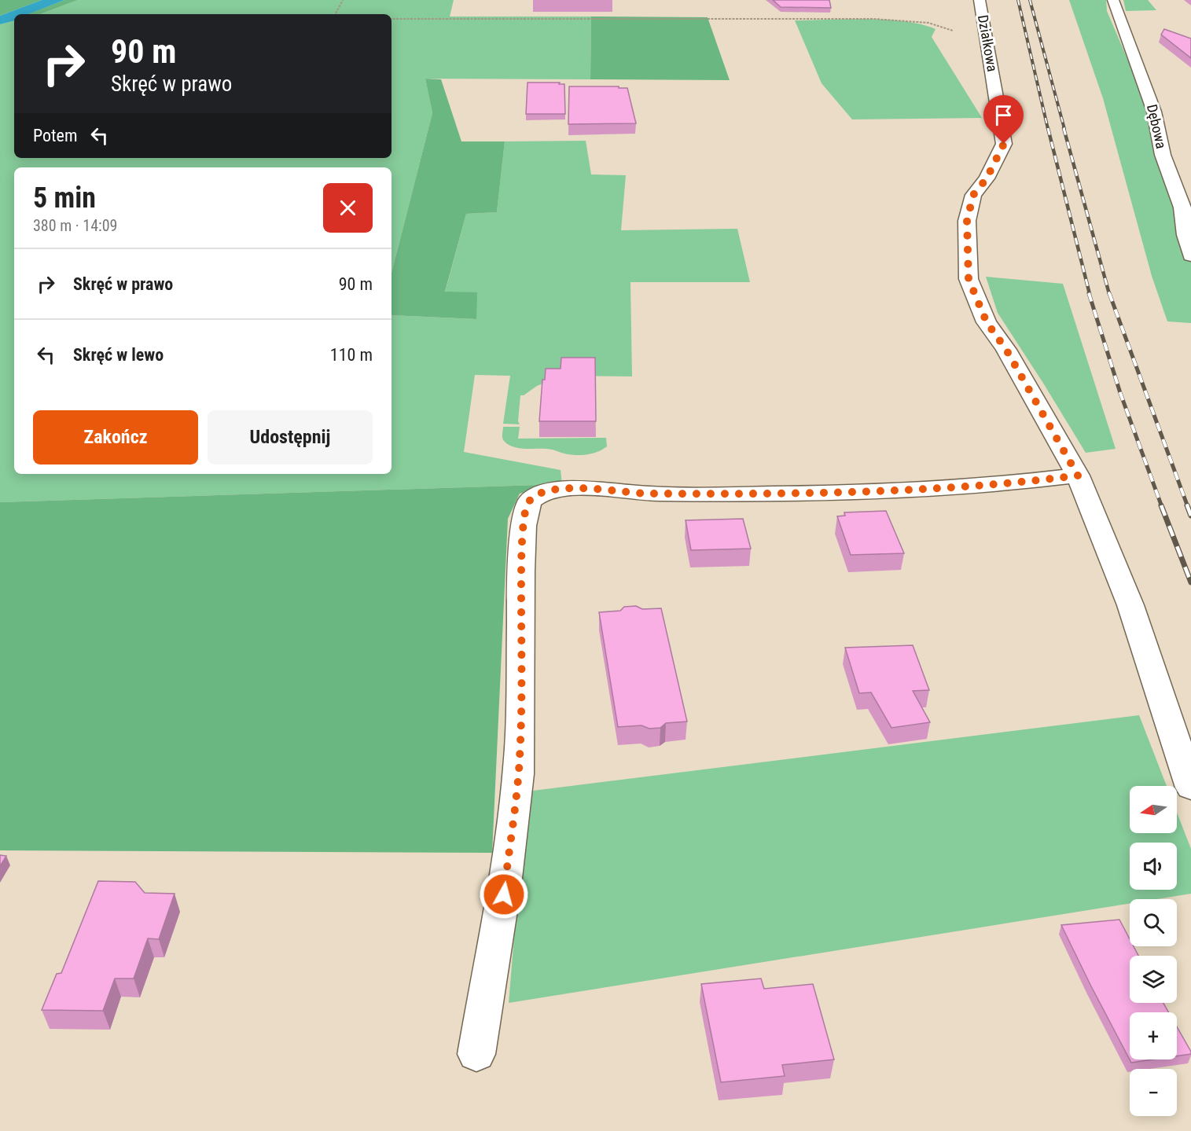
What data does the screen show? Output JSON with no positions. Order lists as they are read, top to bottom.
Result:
{
  "streets": {
    "street": ["Działkowa", "Dębowa"]
  },
  "north": "left",
  "page": {
    "turn": ["90 m", "Skręć w prawo"],
    "then": "Potem",
    "heading": ["5 min", "380 m · 14:09"],
    "list": [
      {
        "name": "Skręć w prawo",
        "value": "90 m"
      },
      {
        "name": "Skręć w lewo",
        "value": "110 m"
      }
    ],
    "buttons": ["Zakończ", "Udostępnij"],
    "map_buttons": ["+", "−"]
  }
}
